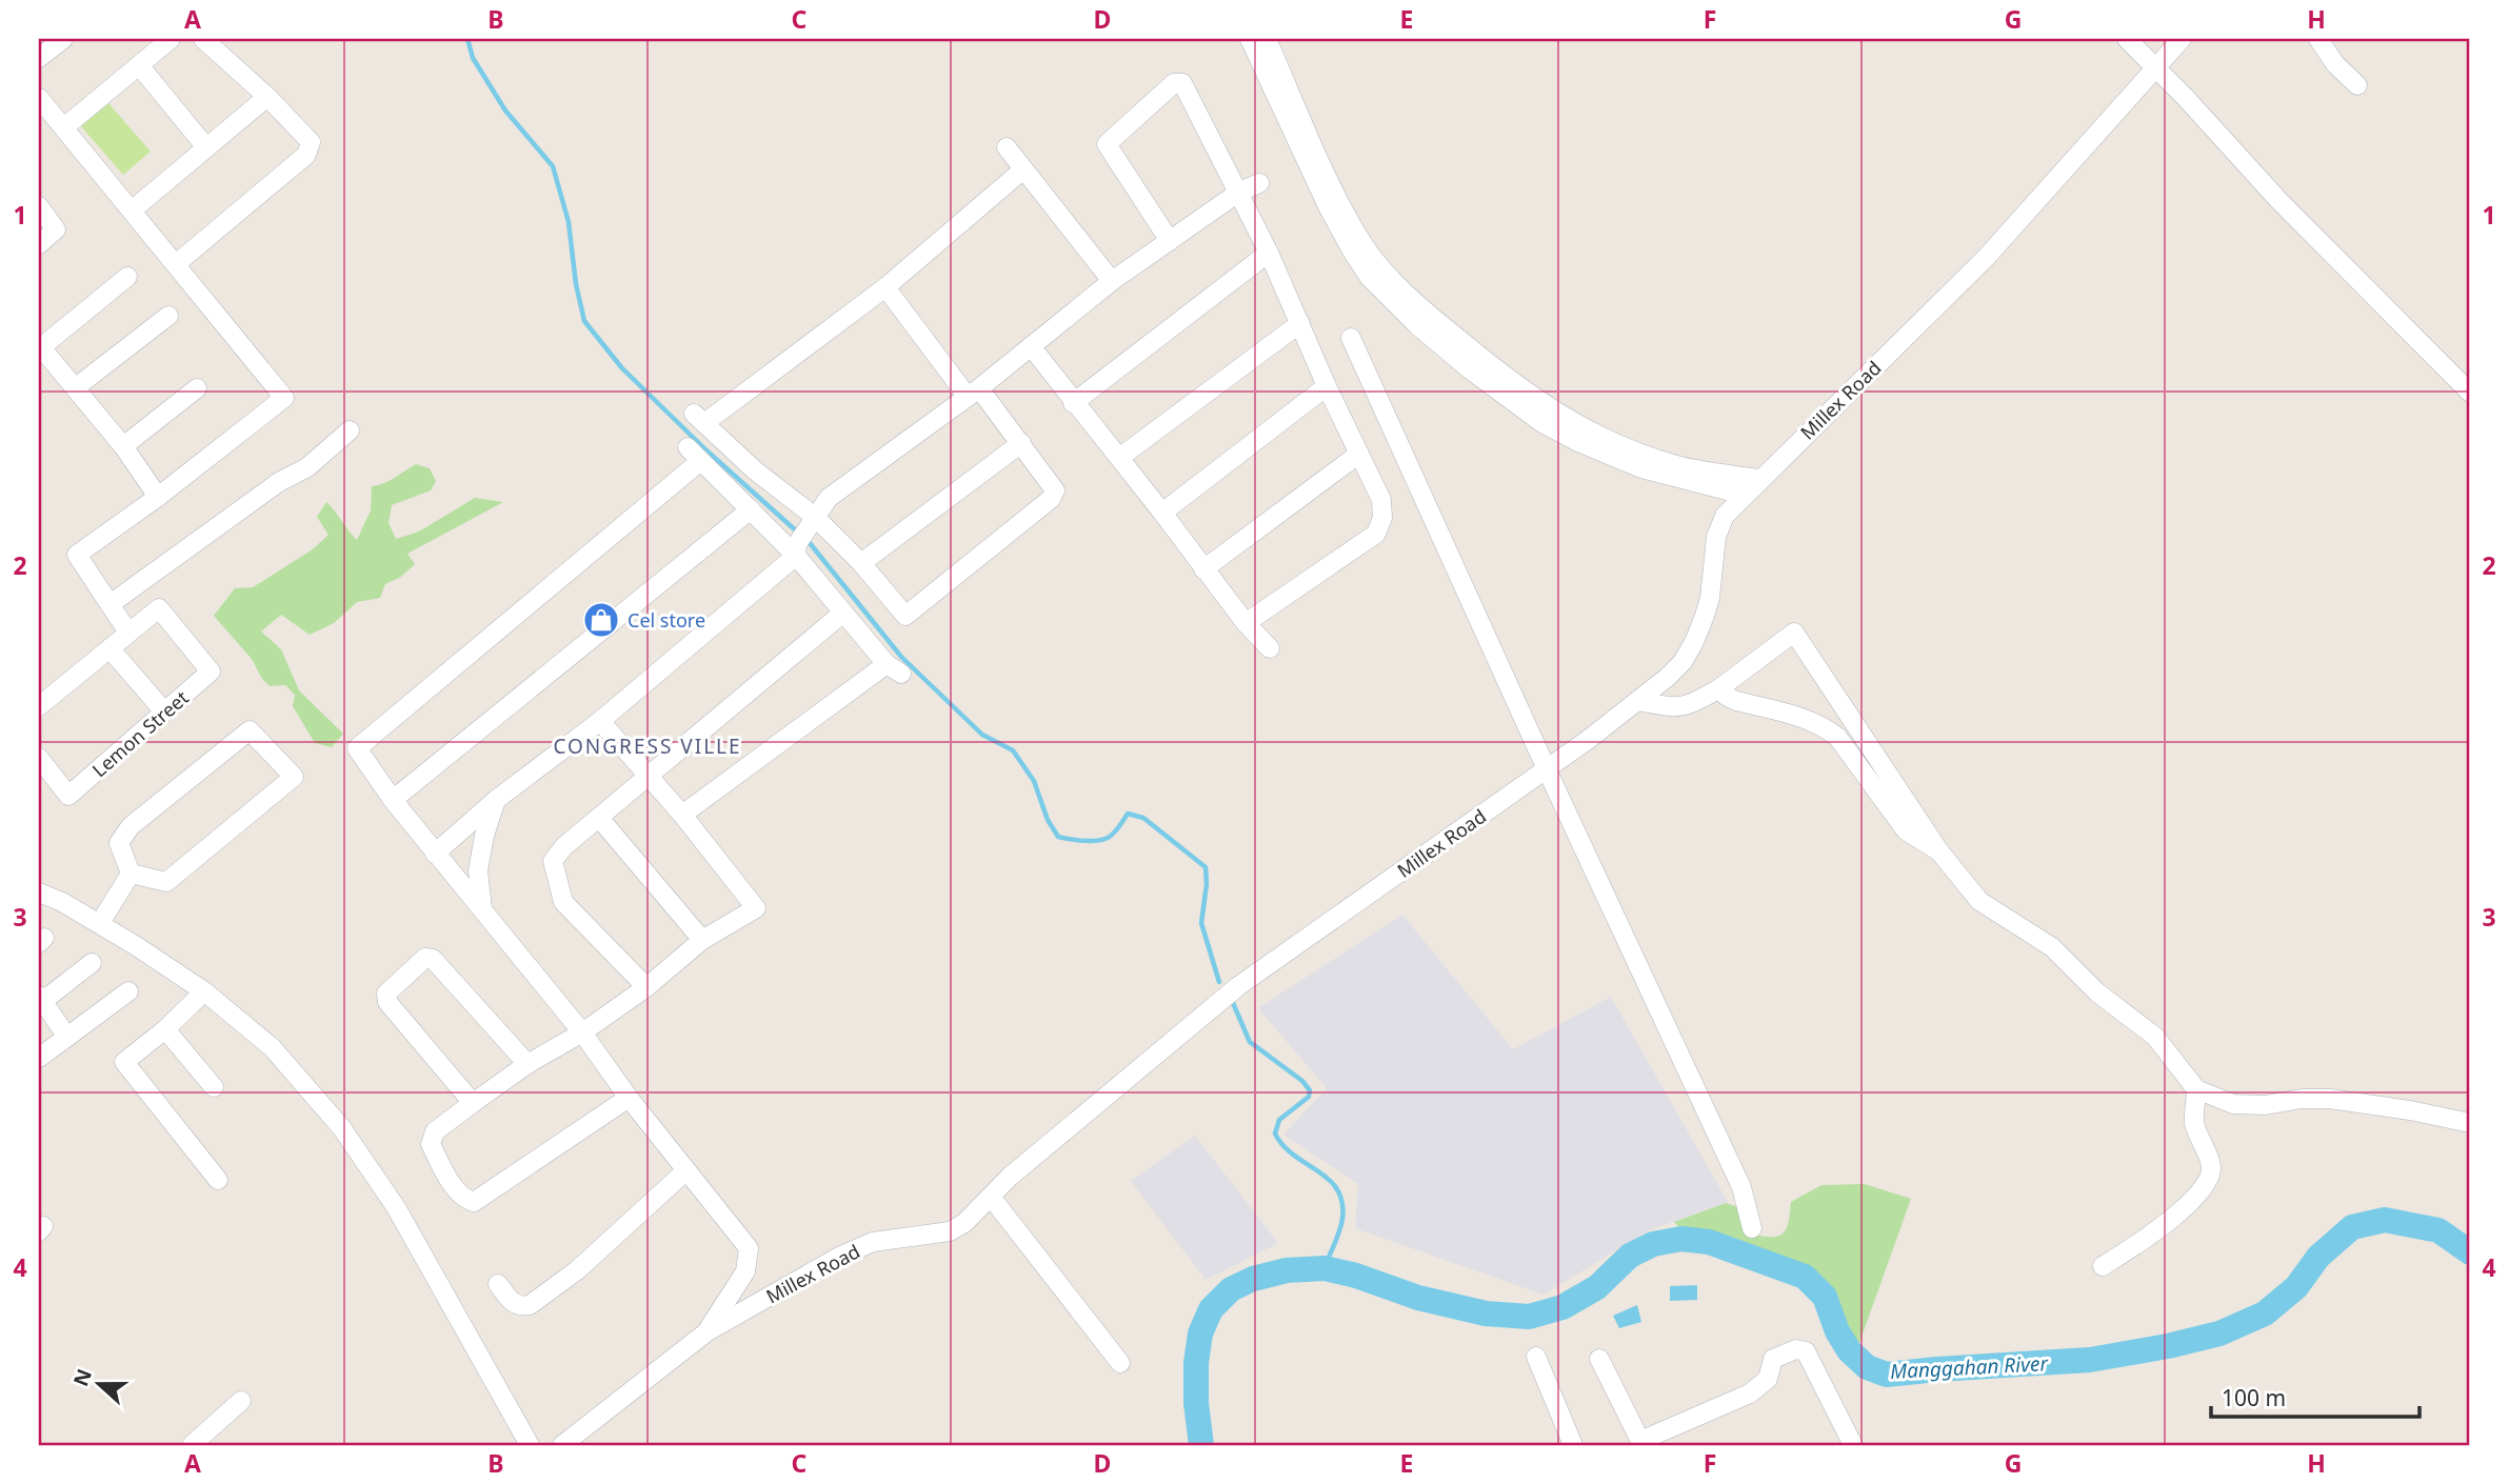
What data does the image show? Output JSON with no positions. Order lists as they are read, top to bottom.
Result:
{
  "streets": {
    "street": ["Millex Road", "Lemon Street"]
  },
  "districts": ["CONGRESS VILLE"],
  "water": ["Manggahan River"],
  "places": {
    "shop": ["Cel store"]
  },
  "scale_bar": "100 m",
  "north": "left",
  "grid": {
    "columns": [
      "A",
      "B",
      "C",
      "D",
      "E",
      "F",
      "G",
      "H"
    ],
    "rows": [
      "1",
      "2",
      "3",
      "4"
    ]
  }
}
